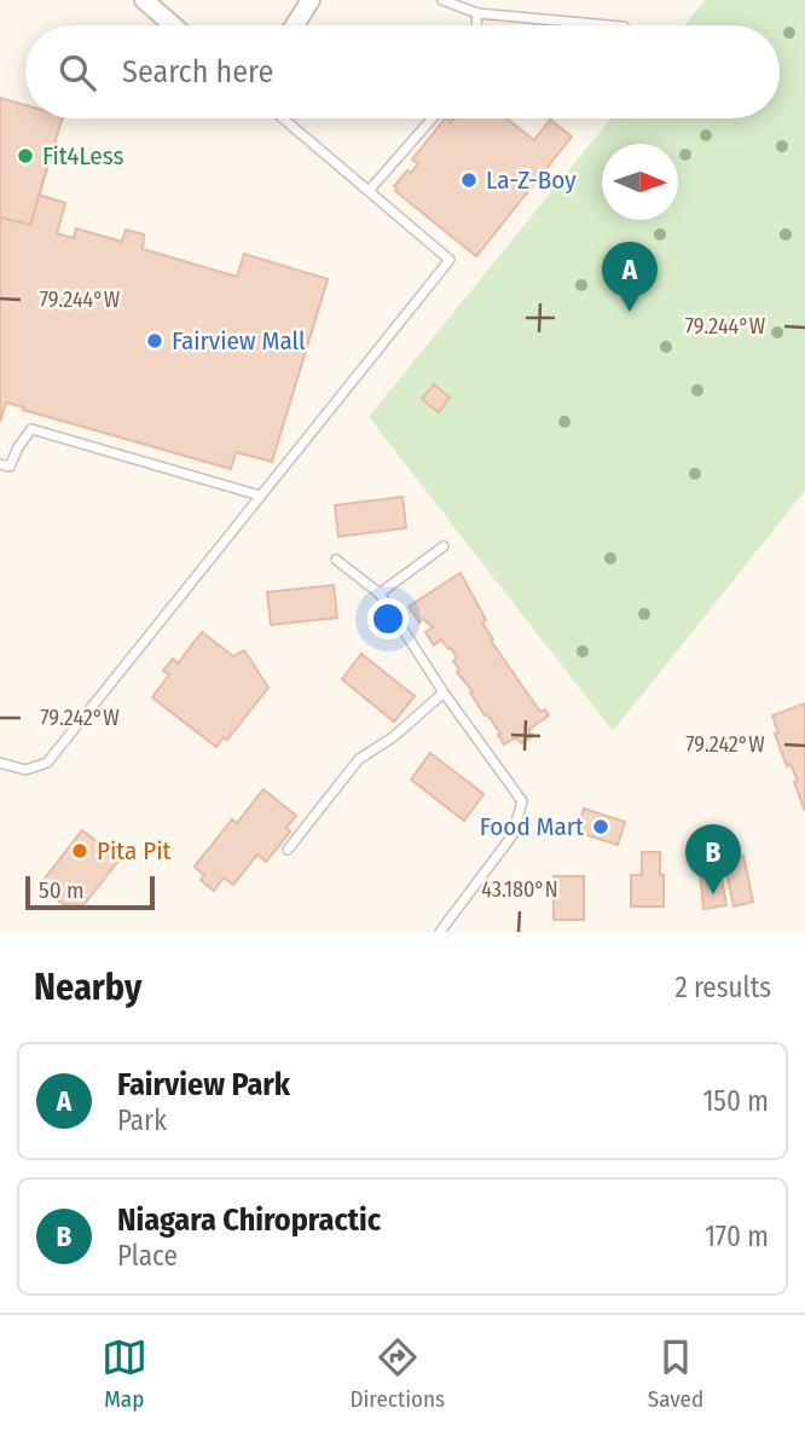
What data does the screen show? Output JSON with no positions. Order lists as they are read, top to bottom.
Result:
{
  "places": [
    "Fit4Less",
    "La-Z-Boy",
    "Fairview Mall",
    "Food Mart",
    "Pita Pit"
  ],
  "scale_bar": "50 m",
  "north": "right",
  "page": {
    "search": "Search here",
    "pins": ["A", "B"],
    "scale": "50 m",
    "heading": ["Nearby", "2 results"],
    "list": [
      {
        "mark": "A",
        "name": "Fairview Park",
        "note": "Park",
        "value": "150 m"
      },
      {
        "mark": "B",
        "name": "Niagara Chiropractic",
        "note": "Place",
        "value": "170 m"
      }
    ],
    "nav": ["Map", "Directions", "Saved"]
  },
  "coordinates": ["79.244°W", "79.242°W", "43.180°N"]
}
